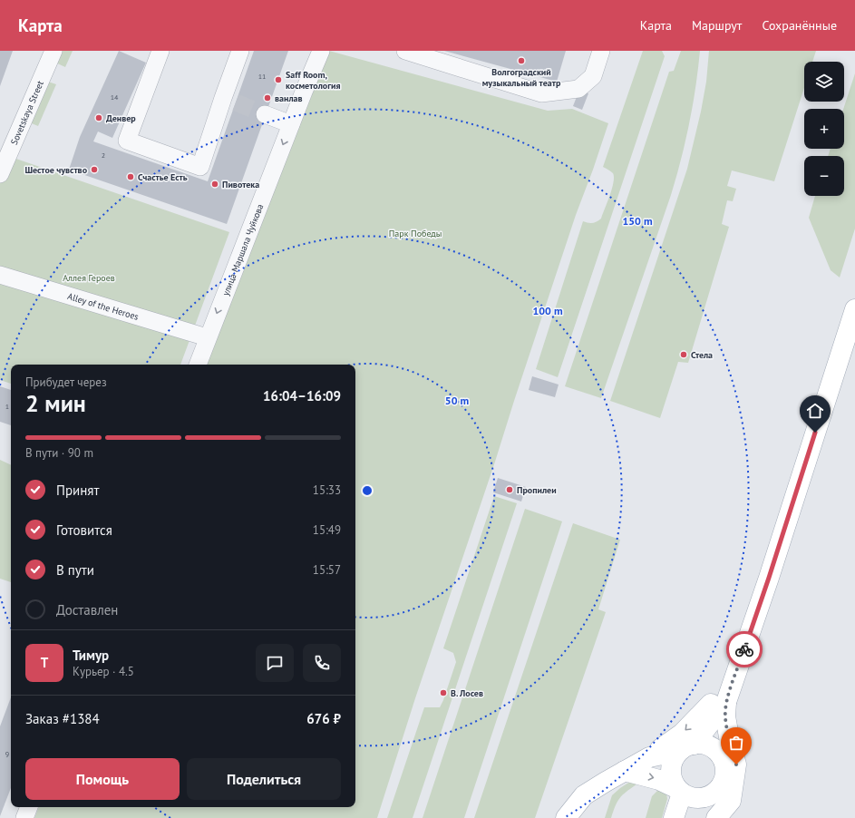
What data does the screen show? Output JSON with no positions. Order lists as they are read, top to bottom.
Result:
{
  "streets": {
    "street": ["Sovetskaya Street", "улица Маршала Чуйкова", "Alley of the Heroes"]
  },
  "crossings": [
    ["улица Маршала Чуйкова", "Alley of the Heroes"]
  ],
  "one_way": ["улица Маршала Чуйкова"],
  "parks": ["Парк Победы", "Аллея Героев"],
  "places": [
    "Волгоградский музыкальный театр",
    "Saff Room, косметология",
    "ванлав",
    "Денвер",
    "Шестое чувство",
    "Счастье Есть",
    "Пивотека",
    "Стела",
    "Пропилеи",
    "В. Лосев"
  ],
  "house_numbers": [
    "11",
    "14",
    "2",
    "1",
    "9"
  ],
  "page": {
    "header": "Карта",
    "nav": ["Карта", "Маршрут", "Сохранённые"],
    "map_buttons": ["+", "−"],
    "heading": ["2 мин", "Прибудет через", "16:04–16:09"],
    "panel": [
      "Тимур",
      "Курьер · 4.5",
      "Заказ #1384",
      "676 ₽"
    ],
    "bar": "В пути · 90 m",
    "list": [
      ["Принят", "15:33"],
      ["Готовится", "15:49"],
      ["В пути", "15:57"],
      "Доставлен"
    ],
    "round": "Т",
    "buttons": ["Помощь", "Поделиться"]
  },
  "rings": ["150 m", "100 m", "50 m"]
}
